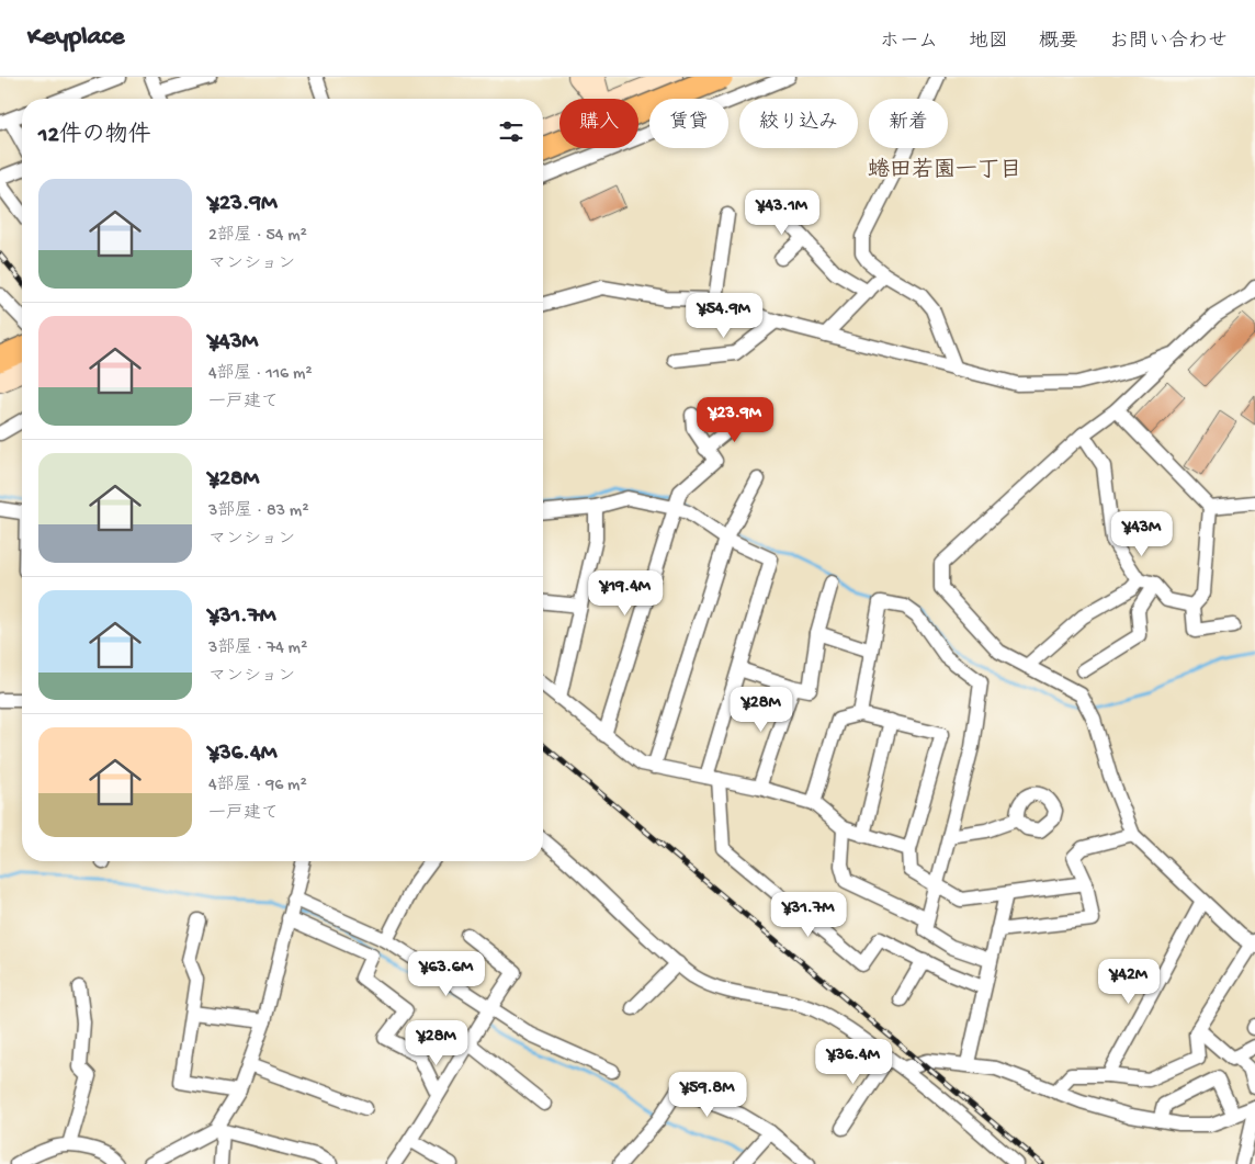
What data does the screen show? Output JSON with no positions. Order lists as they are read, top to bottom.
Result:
{
  "districts": ["蜷田若園一丁目"],
  "page": {
    "header": "Keyplace",
    "nav": [
      "ホーム",
      "地図",
      "概要",
      "お問い合わせ"
    ],
    "chip": [
      "購入",
      "賃貸",
      "絞り込み",
      "新着"
    ],
    "heading": "12件の物件",
    "list": [
      {
        "name": "¥23.9M",
        "note": "2部屋 · 54 m² · マンション"
      },
      {
        "name": "¥43M",
        "note": "4部屋 · 116 m² · 一戸建て"
      },
      {
        "name": "¥28M",
        "note": "3部屋 · 83 m² · マンション"
      },
      {
        "name": "¥31.7M",
        "note": "3部屋 · 74 m² · マンション"
      },
      {
        "name": "¥36.4M",
        "note": "4部屋 · 96 m² · 一戸建て"
      }
    ],
    "price": [
      "¥43.1M",
      "¥54.9M",
      "¥23.9M",
      "¥43M",
      "¥19.4M",
      "¥28M",
      "¥31.7M",
      "¥63.6M",
      "¥42M",
      "¥28M",
      "¥36.4M",
      "¥59.8M"
    ]
  }
}
